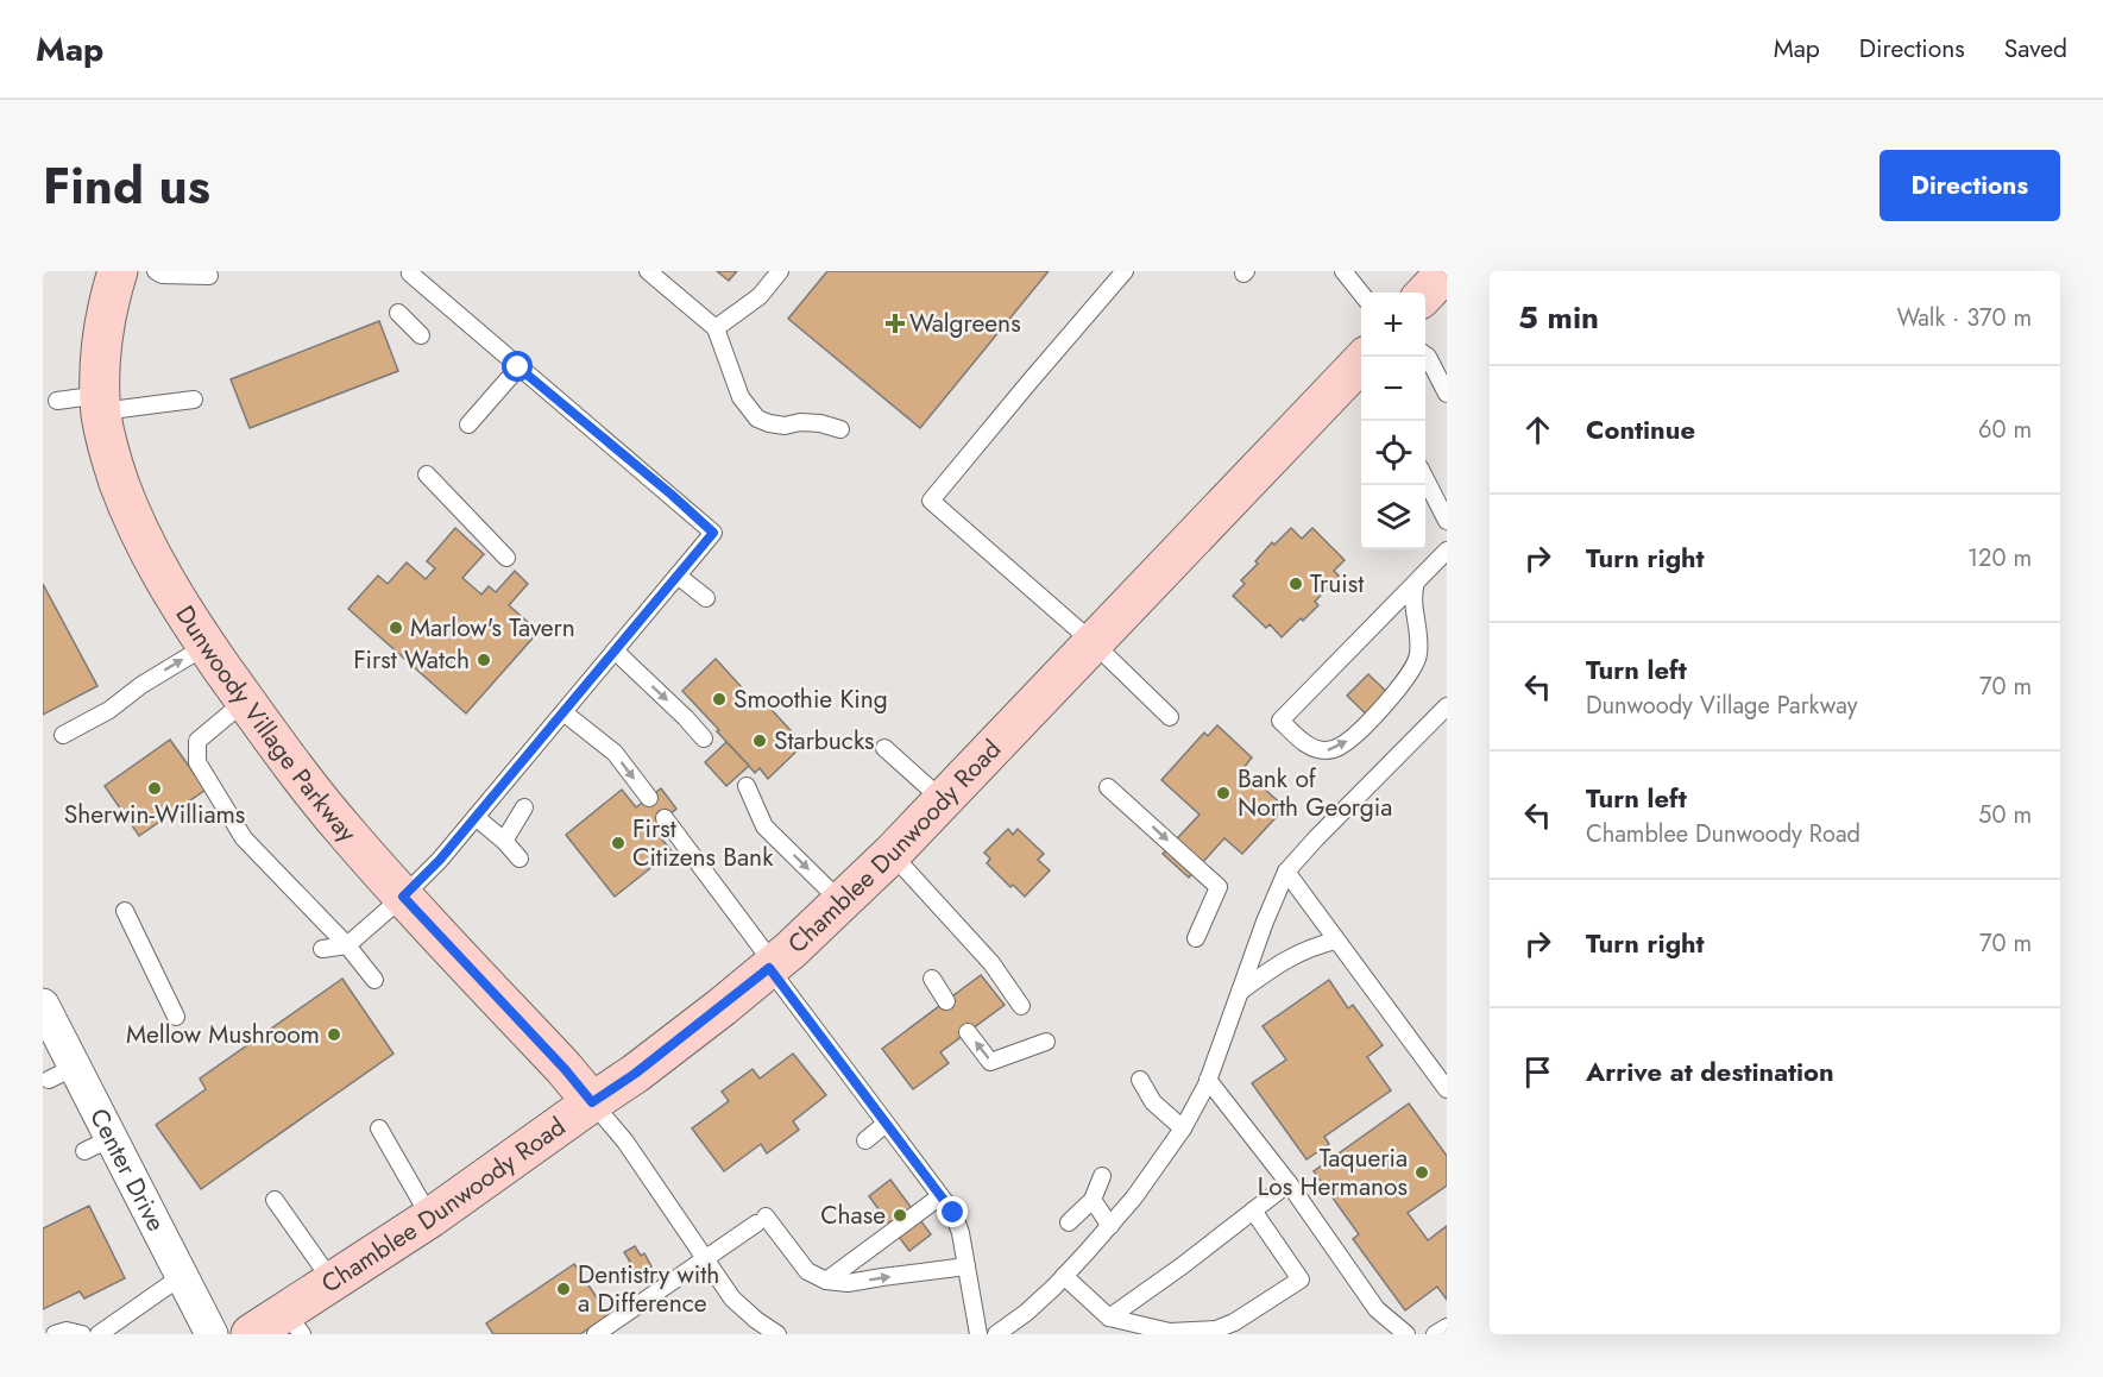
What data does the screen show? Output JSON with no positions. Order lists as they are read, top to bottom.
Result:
{
  "streets": {
    "street": ["Dunwoody Village Parkway", "Chamblee Dunwoody Road", "Center Drive"]
  },
  "crossings": [
    ["Dunwoody Village Parkway", "Chamblee Dunwoody Road"]
  ],
  "places": {
    "health": ["Walgreens"],
    "other": [
      "Truist",
      "Marlow's Tavern",
      "First Watch",
      "Smoothie King",
      "Starbucks",
      "Sherwin-Williams",
      "Bank of North Georgia",
      "First Citizens Bank",
      "Mellow Mushroom",
      "Taqueria Los Hermanos",
      "Chase",
      "Dentistry with a Difference"
    ]
  },
  "page": {
    "header": "Map",
    "nav": ["Map", "Directions", "Saved"],
    "title": "Find us",
    "buttons": "Directions",
    "heading": ["5 min", "Walk · 370 m"],
    "map_buttons": ["+", "−"],
    "list": [
      ["Continue", "60 m"],
      ["Turn right", "120 m"],
      ["Turn left", "Dunwoody Village Parkway", "70 m"],
      ["Turn left", "Chamblee Dunwoody Road", "50 m"],
      ["Turn right", "70 m"],
      "Arrive at destination"
    ]
  }
}
